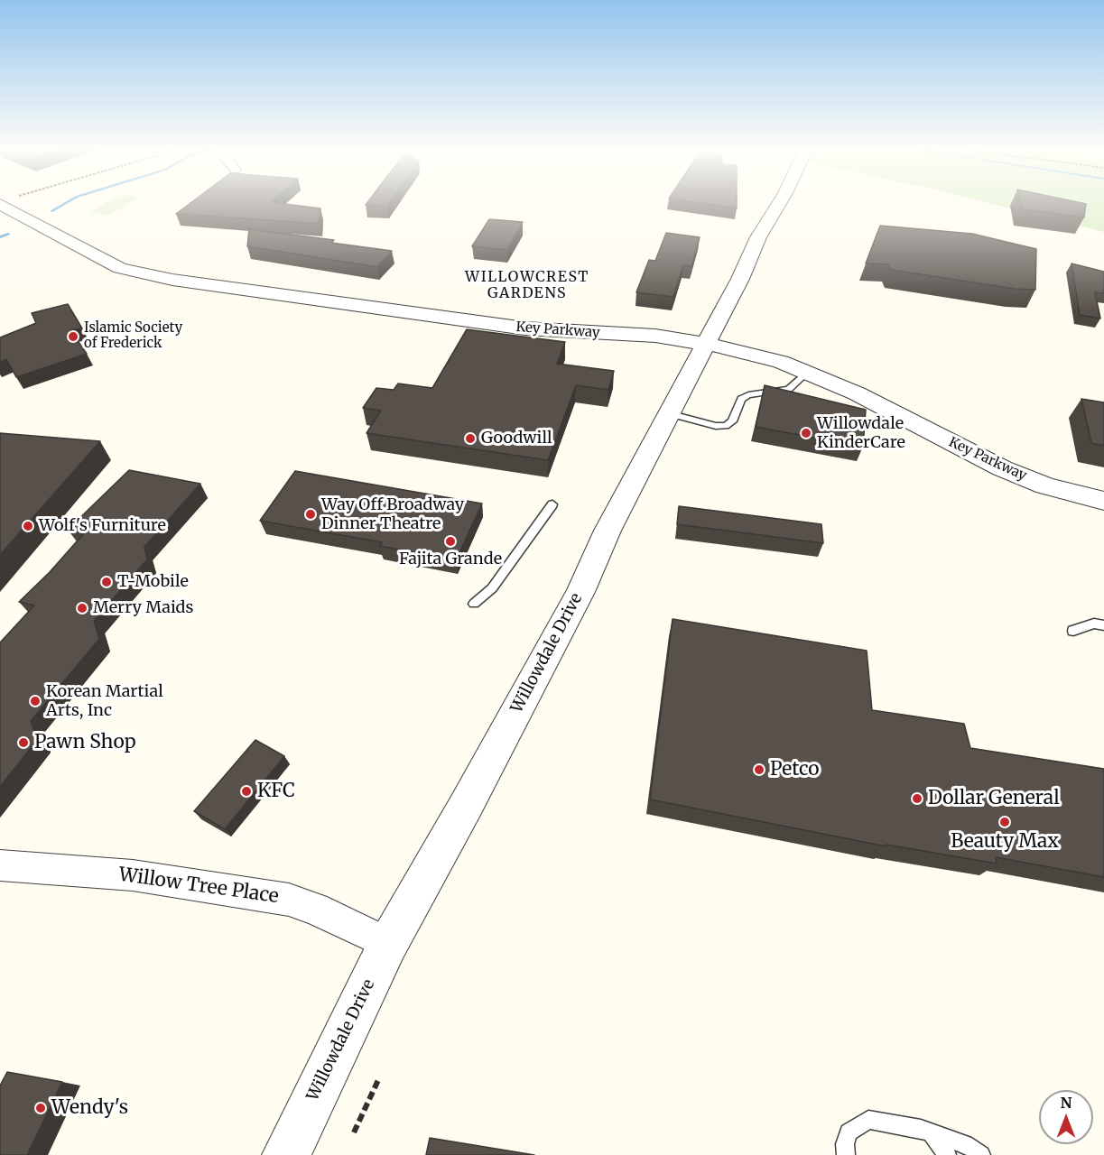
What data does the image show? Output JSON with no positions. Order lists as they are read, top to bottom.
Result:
{
  "streets": {
    "street": ["Key Parkway", "Willowdale Drive", "Willow Tree Place"]
  },
  "crossings": [
    ["Key Parkway", "Willowdale Drive"],
    ["Willowdale Drive", "Willow Tree Place"]
  ],
  "districts": ["WILLOWCREST GARDENS"],
  "places": [
    "Islamic Society of Frederick",
    "Willowdale KinderCare",
    "Goodwill",
    "Way Off Broadway Dinner Theatre",
    "Wolf's Furniture",
    "Fajita Grande",
    "T-Mobile",
    "Merry Maids",
    "Korean Martial Arts, Inc",
    "Pawn Shop",
    "Petco",
    "KFC",
    "Dollar General",
    "Beauty Max",
    "Wendy's"
  ],
  "north": "top"
}
